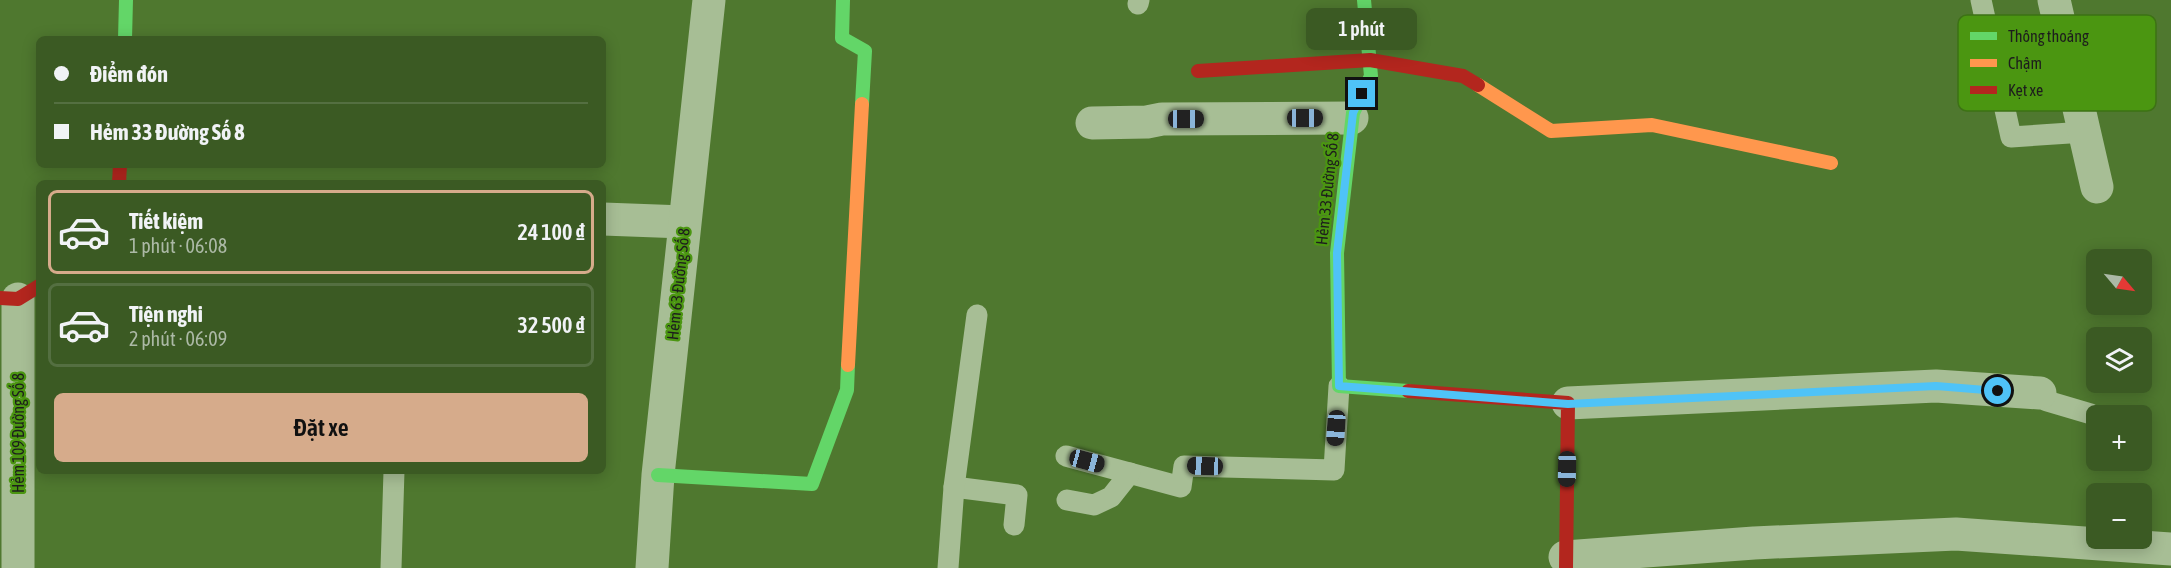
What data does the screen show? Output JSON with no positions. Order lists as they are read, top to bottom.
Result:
{
  "streets": {
    "street": ["Hẻm 33 Đường Số 8", "Hẻm 63 Đường Số 8", "Hẻm 109 Đường Số 8"]
  },
  "legend": ["Thông thoáng", "Chậm", "Kẹt xe"],
  "north": "bottom right",
  "page": {
    "bubble": "1 phút",
    "banner": ["Điểm đón", "Hẻm 33 Đường Số 8"],
    "list": [
      {
        "name": "Tiết kiệm",
        "note": "1 phút · 06:08",
        "value": "24 100 ₫"
      },
      {
        "name": "Tiện nghi",
        "note": "2 phút · 06:09",
        "value": "32 500 ₫"
      }
    ],
    "map_buttons": ["+", "−"],
    "buttons": "Đặt xe"
  }
}
